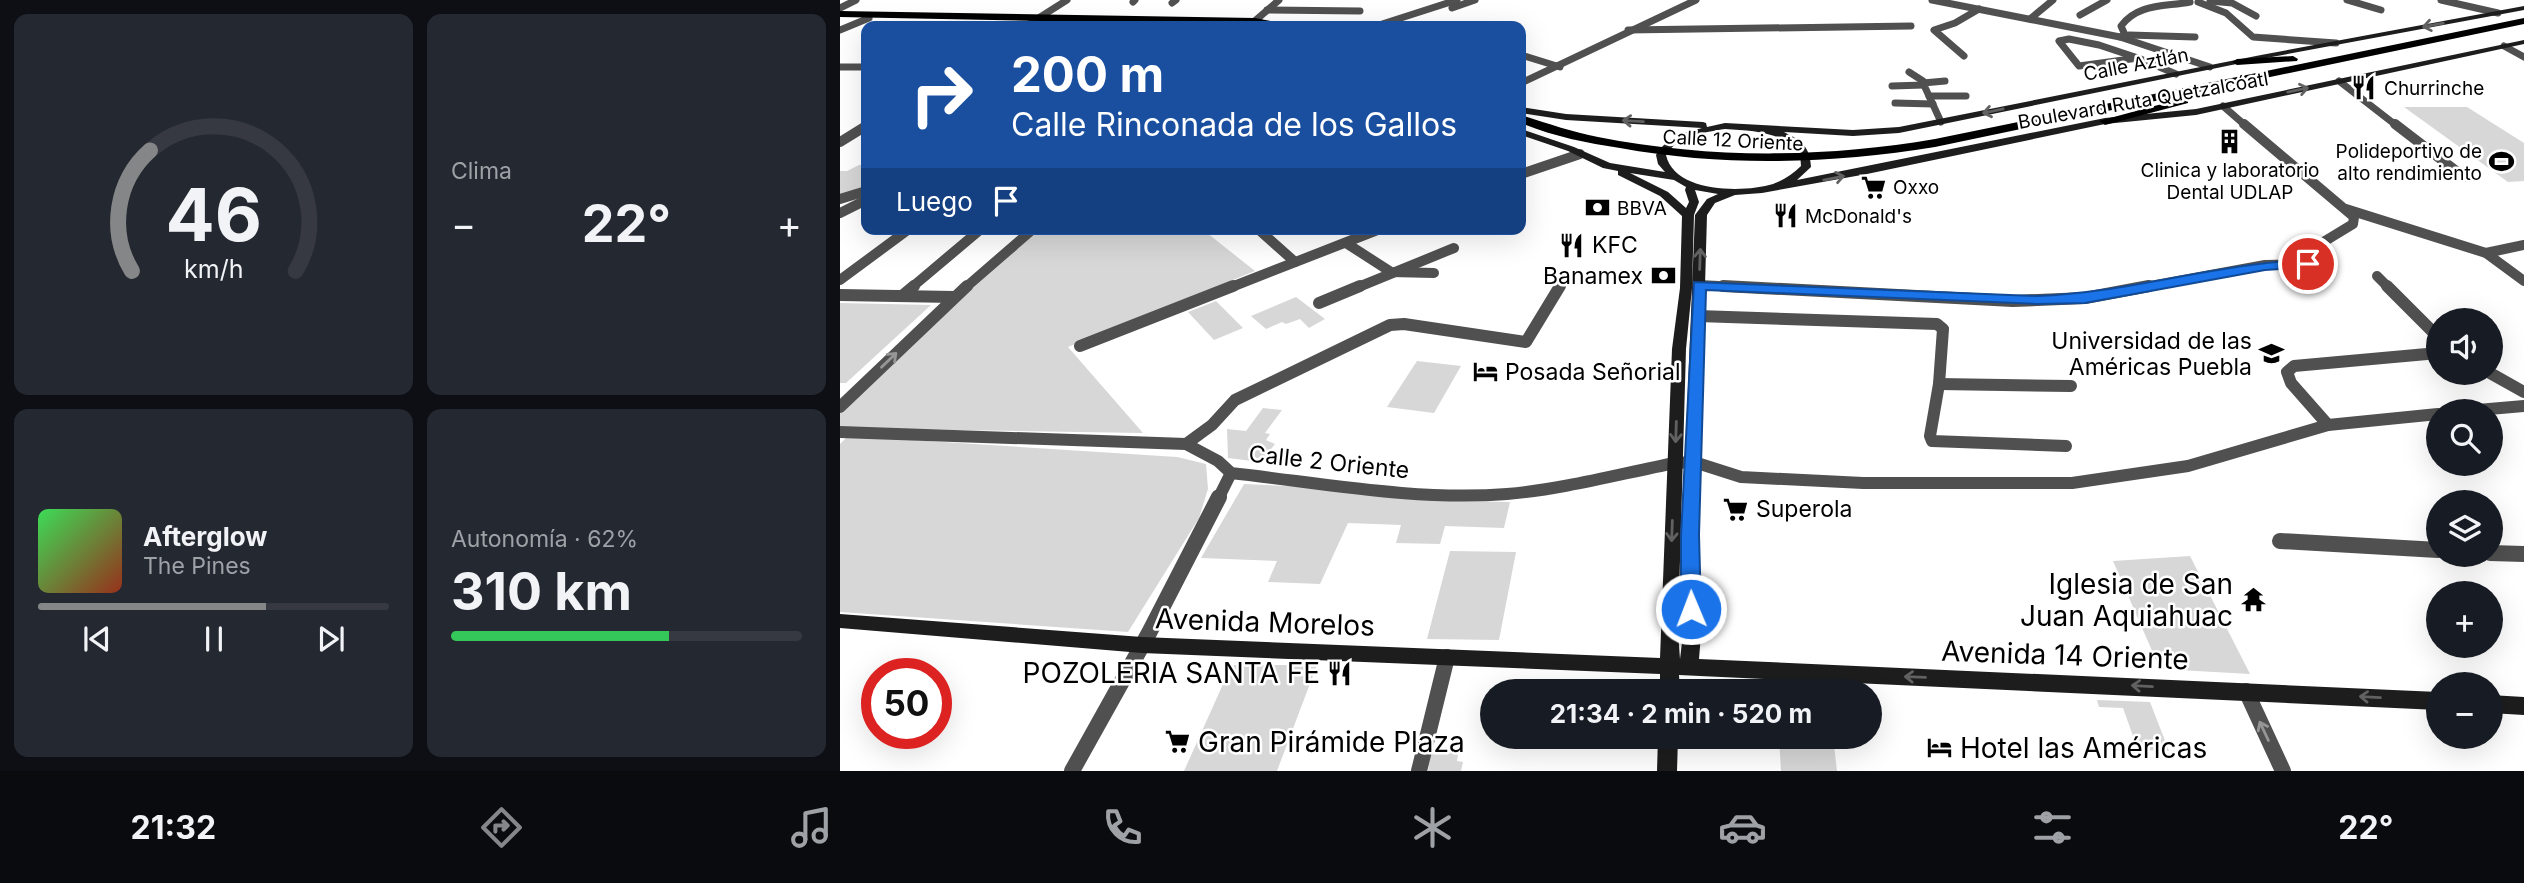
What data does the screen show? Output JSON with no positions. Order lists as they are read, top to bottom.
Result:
{
  "streets": {
    "main road": [
      "Calle Aztlán",
      "Boulevard Ruta Quetzalcóatl",
      "Calle 12 Oriente",
      "Avenida Morelos",
      "Avenida 14 Oriente"
    ],
    "street": ["Calle 2 Oriente"]
  },
  "crossings": [
    ["Boulevard Ruta Quetzalcóatl", "Calle 12 Oriente"],
    ["Avenida Morelos", "Avenida 14 Oriente"]
  ],
  "one_way": ["Avenida 14 Oriente"],
  "places": {
    "restaurant": [
      "Churrinche",
      "McDonald's",
      "KFC",
      "POZOLERIA SANTA FE"
    ],
    "building": ["Clinica y laboratorio Dental UDLAP"],
    "sports": ["Polideportivo de alto rendimiento"],
    "supermarket": ["Oxxo", "Superola", "Gran Pirámide Plaza"],
    "bank": ["BBVA", "Banamex"],
    "school or university": ["Universidad de las Américas Puebla"],
    "hotel": ["Posada Señorial", "Hotel las Américas"],
    "temple": ["Iglesia de San Juan Aquiahuac"]
  },
  "page": {
    "tile": [
      "Clima",
      ["Autonomía · 62%", "310 km"]
    ],
    "turn": ["200 m", "Calle Rinconada de los Gallos"],
    "then": "Luego",
    "heat": ["−", "22°", "+"],
    "map_buttons": ["+", "−"],
    "song": ["Afterglow", "The Pines"],
    "limit": "50",
    "trip": "21:34 · 2 min · 520 m",
    "tabs": ["21:32", "22°"],
    "gauge": ["46", "km/h"]
  }
}
